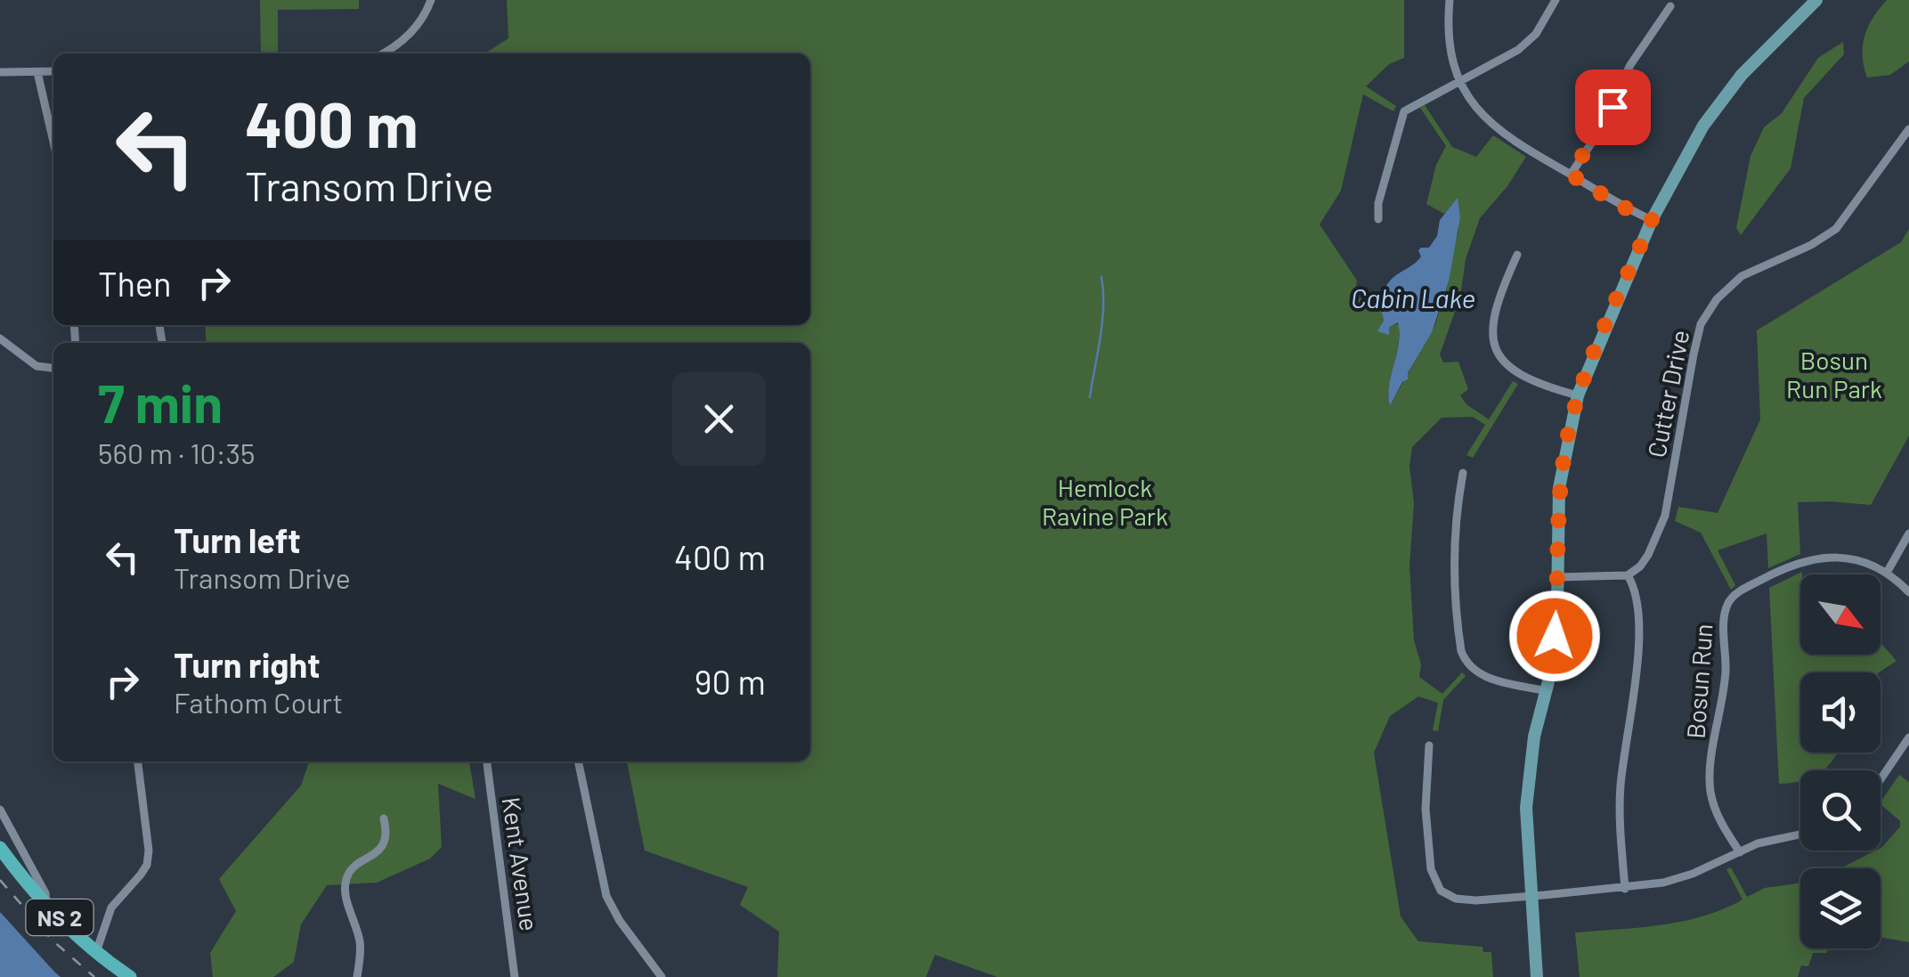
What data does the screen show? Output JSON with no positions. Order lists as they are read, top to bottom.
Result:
{
  "streets": {
    "main road": ["NS 2"],
    "street": ["Cutter Drive", "Bosun Run", "Kent Avenue"]
  },
  "water": ["Cabin Lake"],
  "parks": ["Bosun Run Park", "Hemlock Ravine Park"],
  "north": "bottom right",
  "page": {
    "turn": ["400 m", "Transom Drive"],
    "then": "Then",
    "heading": ["7 min", "560 m · 10:35"],
    "list": [
      {
        "name": "Turn left",
        "note": "Transom Drive",
        "value": "400 m"
      },
      {
        "name": "Turn right",
        "note": "Fathom Court",
        "value": "90 m"
      }
    ]
  }
}
